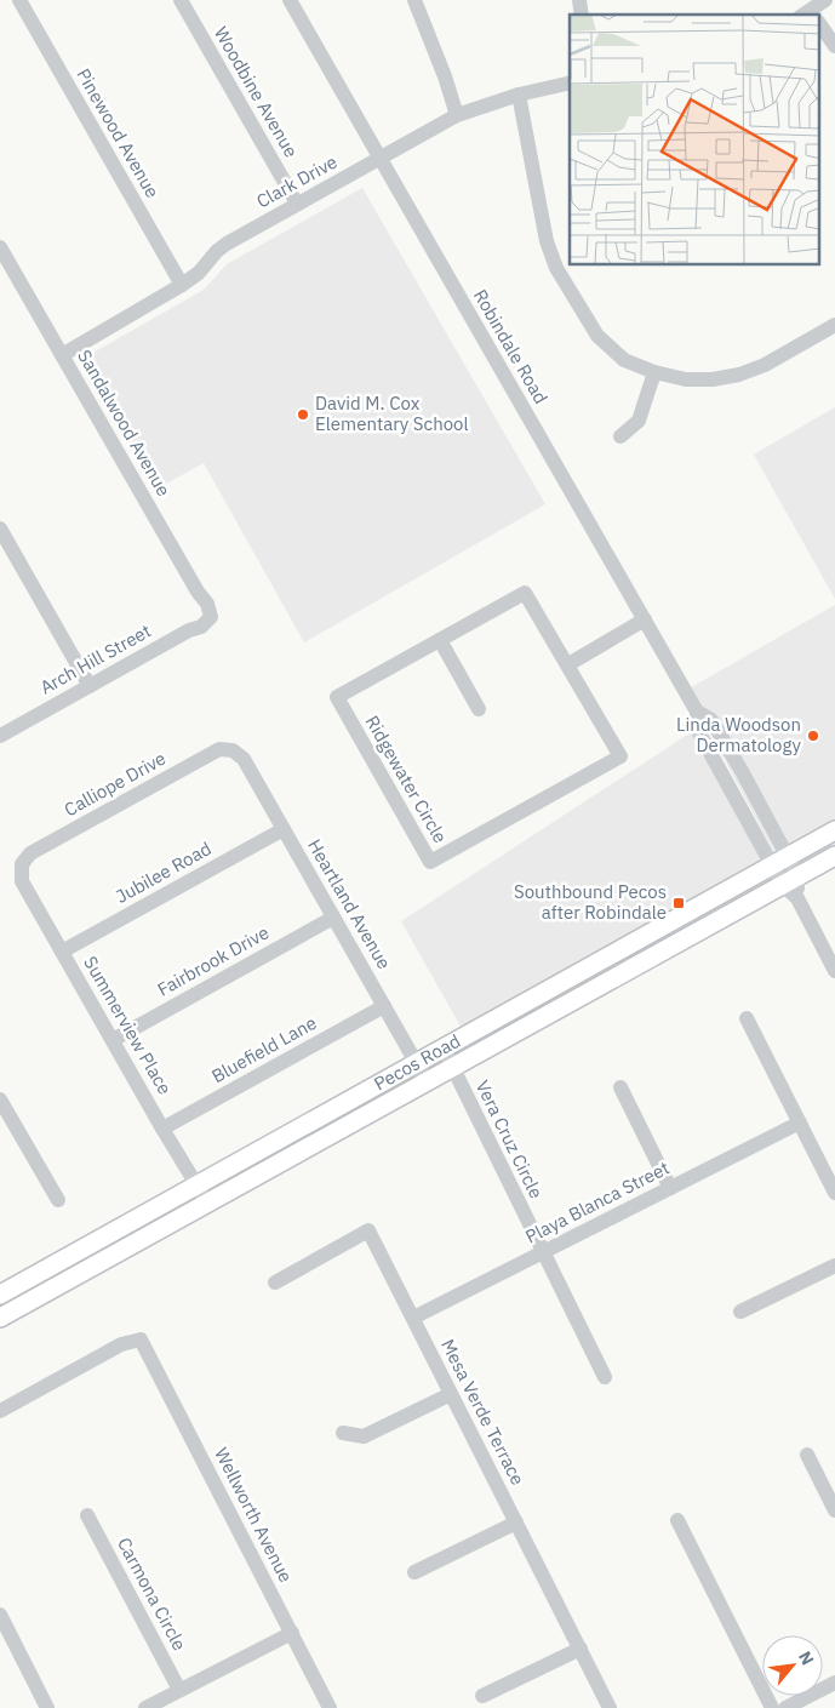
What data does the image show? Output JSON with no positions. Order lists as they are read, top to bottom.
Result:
{
  "streets": {
    "main road": ["Pecos Road"],
    "street": [
      "Woodbine Avenue",
      "Pinewood Avenue",
      "Clark Drive",
      "Robindale Road",
      "Sandalwood Avenue",
      "Arch Hill Street",
      "Ridgewater Circle",
      "Calliope Drive",
      "Jubilee Road",
      "Heartland Avenue",
      "Fairbrook Drive",
      "Summerview Place",
      "Bluefield Lane",
      "Vera Cruz Circle",
      "Playa Blanca Street",
      "Mesa Verde Terrace",
      "Wellworth Avenue",
      "Carmona Circle"
    ]
  },
  "crossings": [
    ["Woodbine Avenue", "Clark Drive"],
    ["Pinewood Avenue", "Clark Drive"],
    ["Clark Drive", "Robindale Road"],
    ["Clark Drive", "Sandalwood Avenue"],
    ["Robindale Road", "Pecos Road"],
    ["Sandalwood Avenue", "Arch Hill Street"],
    ["Calliope Drive", "Heartland Avenue"],
    ["Calliope Drive", "Summerview Place"],
    ["Jubilee Road", "Heartland Avenue"],
    ["Jubilee Road", "Summerview Place"],
    ["Heartland Avenue", "Fairbrook Drive"],
    ["Heartland Avenue", "Bluefield Lane"],
    ["Heartland Avenue", "Pecos Road"],
    ["Fairbrook Drive", "Summerview Place"],
    ["Summerview Place", "Bluefield Lane"],
    ["Summerview Place", "Pecos Road"],
    ["Pecos Road", "Vera Cruz Circle"],
    ["Vera Cruz Circle", "Playa Blanca Street"],
    ["Playa Blanca Street", "Mesa Verde Terrace"]
  ],
  "places": {
    "other": ["David M. Cox Elementary School", "Linda Woodson Dermatology"],
    "transit": ["Southbound Pecos after Robindale"]
  },
  "north": "top right"
}
